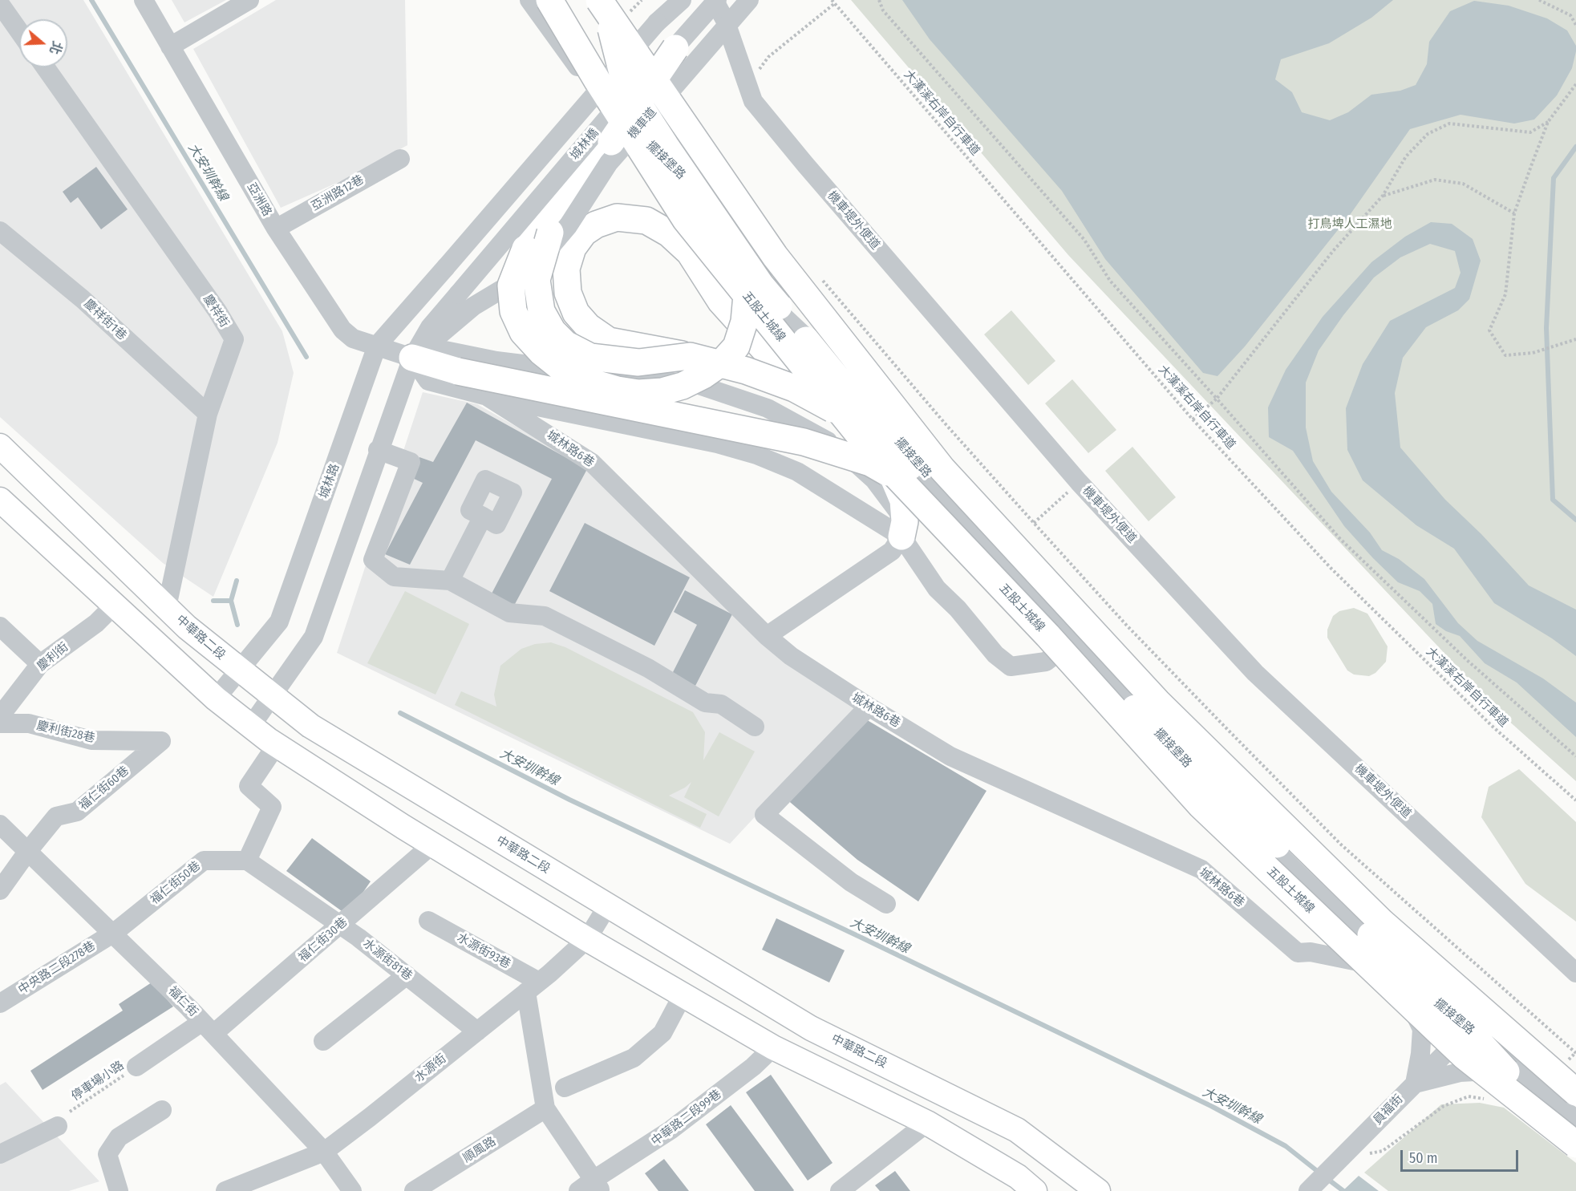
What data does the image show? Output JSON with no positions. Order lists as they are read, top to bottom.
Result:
{
  "streets": {
    "highway": ["五股土城線"],
    "main road": ["中華路二段"],
    "street": [
      "機車道",
      "城林橋",
      "擺接堡路",
      "亞洲路12巷",
      "亞洲路",
      "機車堤外便道",
      "慶祥街",
      "慶祥街1巷",
      "城林路6巷",
      "城林路",
      "慶利街",
      "慶利街28巷",
      "福仁街60巷",
      "福仁街50巷",
      "福仁街30巷",
      "水源街93巷",
      "水源街81巷",
      "中央路二段278巷",
      "福仁街",
      "水源街",
      "員福街",
      "中華路二段99巷",
      "順風路"
    ],
    "path": ["大漢溪右岸自行車道", "停車場小路"]
  },
  "crossings": [
    ["城林橋", "亞洲路"],
    ["城林橋", "機車堤外便道"],
    ["城林橋", "城林路"],
    ["擺接堡路", "五股土城線"],
    ["擺接堡路", "城林路6巷"],
    ["擺接堡路", "員福街"],
    ["亞洲路12巷", "亞洲路"],
    ["亞洲路", "城林路"],
    ["慶祥街", "慶祥街1巷"],
    ["慶祥街", "中華路二段"],
    ["城林路", "中華路二段"],
    ["中華路二段", "水源街"],
    ["慶利街28巷", "福仁街60巷"],
    ["福仁街60巷", "福仁街"],
    ["福仁街50巷", "水源街81巷"],
    ["福仁街50巷", "中央路二段278巷"],
    ["福仁街50巷", "福仁街"],
    ["福仁街30巷", "水源街81巷"],
    ["福仁街30巷", "福仁街"],
    ["福仁街30巷", "停車場小路"],
    ["水源街93巷", "水源街"],
    ["水源街81巷", "水源街"],
    ["中央路二段278巷", "福仁街"],
    ["福仁街", "水源街"]
  ],
  "water": ["大安圳幹線"],
  "parks": ["打鳥埤人工濕地"],
  "scale_bar": "50 m",
  "north": "right"
}
